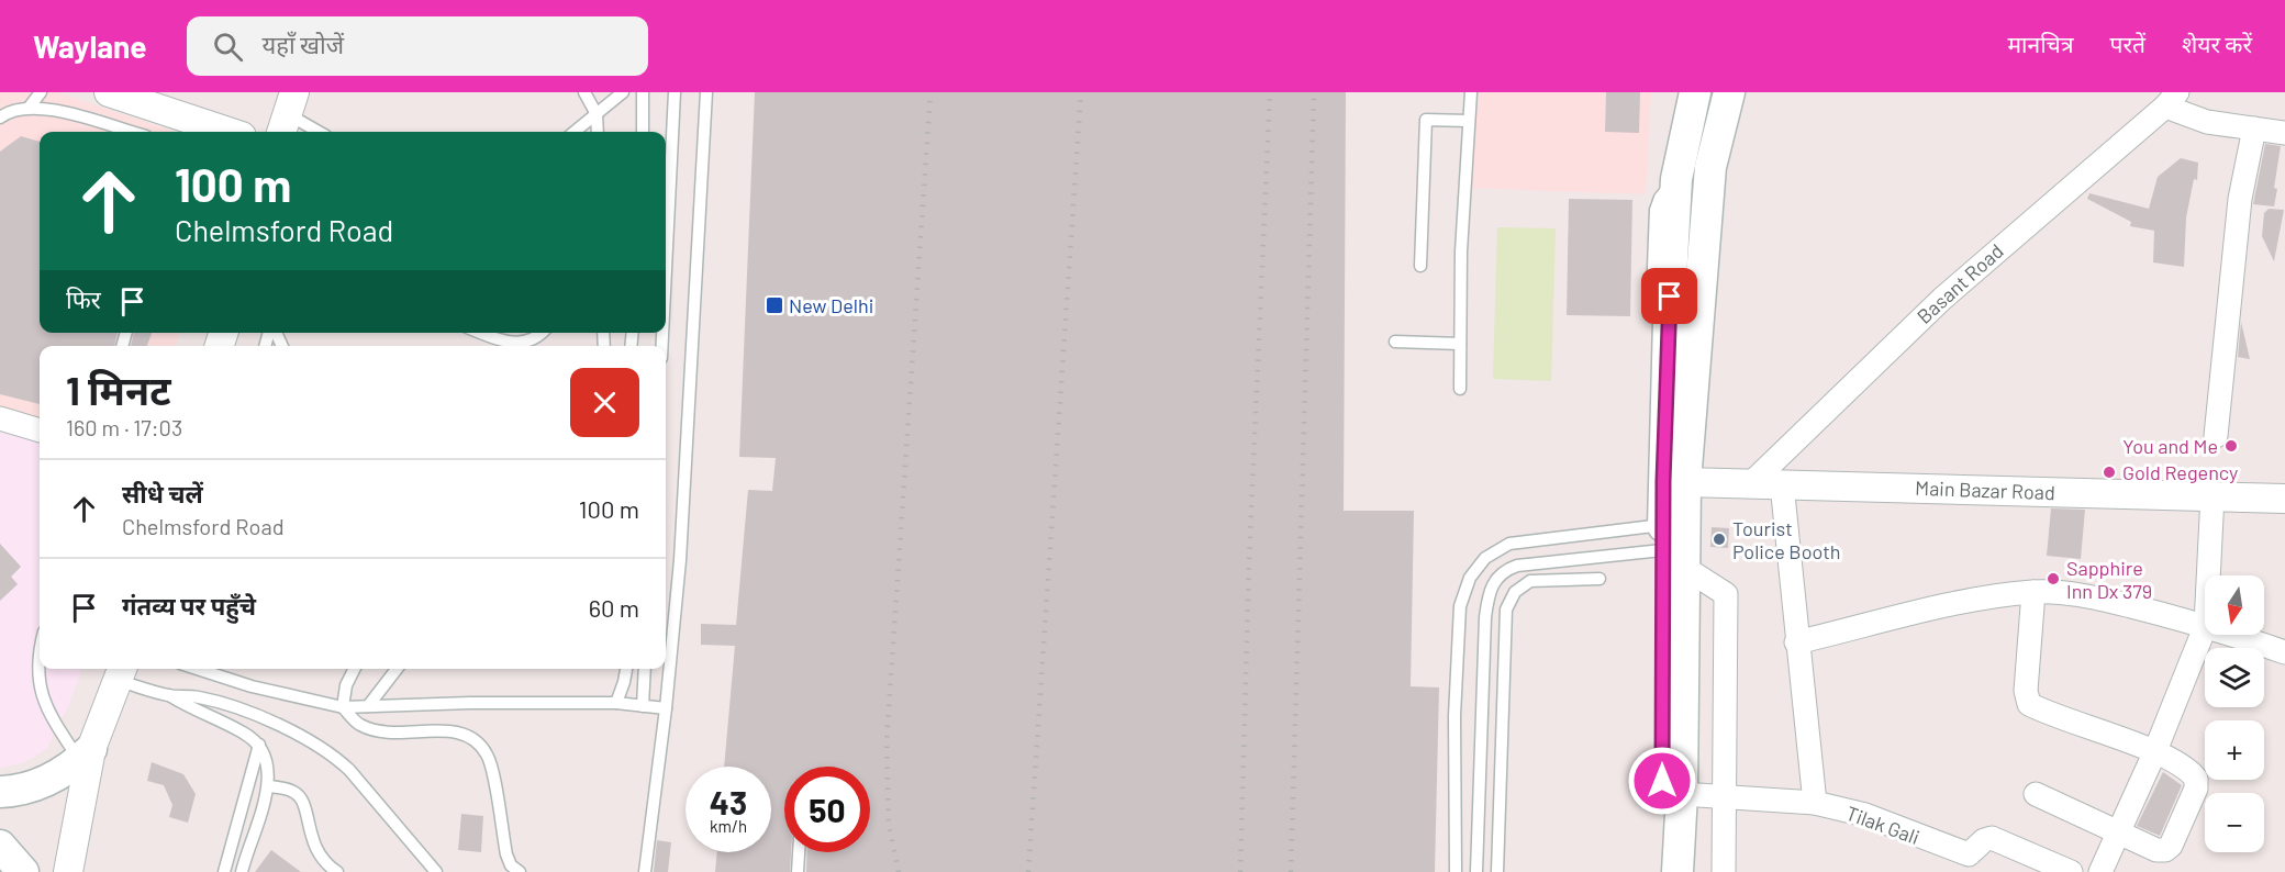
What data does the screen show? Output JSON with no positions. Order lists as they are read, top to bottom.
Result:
{
  "streets": {
    "street": ["Basant Road", "Main Bazar Road", "Tilak Gali"]
  },
  "crossings": [
    ["Basant Road", "Main Bazar Road"]
  ],
  "places": {
    "transit": ["New Delhi"],
    "other": [
      "You and Me",
      "Gold Regency",
      "Tourist Police Booth",
      "Sapphire Inn Dx 379"
    ]
  },
  "north": "bottom",
  "page": {
    "header": "Waylane",
    "search": "यहाँ खोजें",
    "nav": ["मानचित्र", "परतें", "शेयर करें"],
    "turn": ["100 m", "Chelmsford Road"],
    "then": "फिर",
    "heading": ["1 मिनट", "160 m · 17:03"],
    "list": [
      {
        "name": "सीधे चलें",
        "note": "Chelmsford Road",
        "value": "100 m"
      },
      {
        "name": "गंतव्य पर पहुँचे",
        "value": "60 m"
      }
    ],
    "map_buttons": ["+", "−"],
    "speed": "43 km/h",
    "limit": "50"
  }
}
